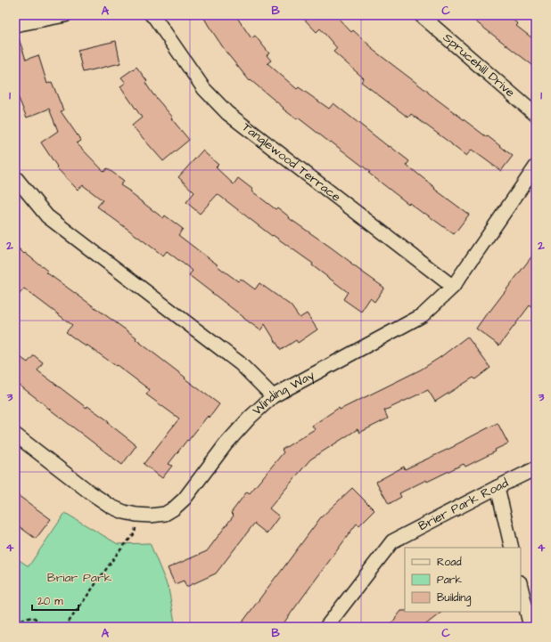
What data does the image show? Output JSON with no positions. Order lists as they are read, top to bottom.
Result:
{
  "streets": {
    "street": [
      "Sprucehill Drive",
      "Tanglewood Terrace",
      "Winding Way",
      "Brier Park Road"
    ]
  },
  "crossings": [
    ["Tanglewood Terrace", "Winding Way"]
  ],
  "parks": ["Briar Park"],
  "legend": ["Road", "Park", "Building"],
  "scale_bar": "20 m",
  "grid": {
    "columns": ["A", "B", "C"],
    "rows": [
      "1",
      "2",
      "3",
      "4"
    ]
  }
}
